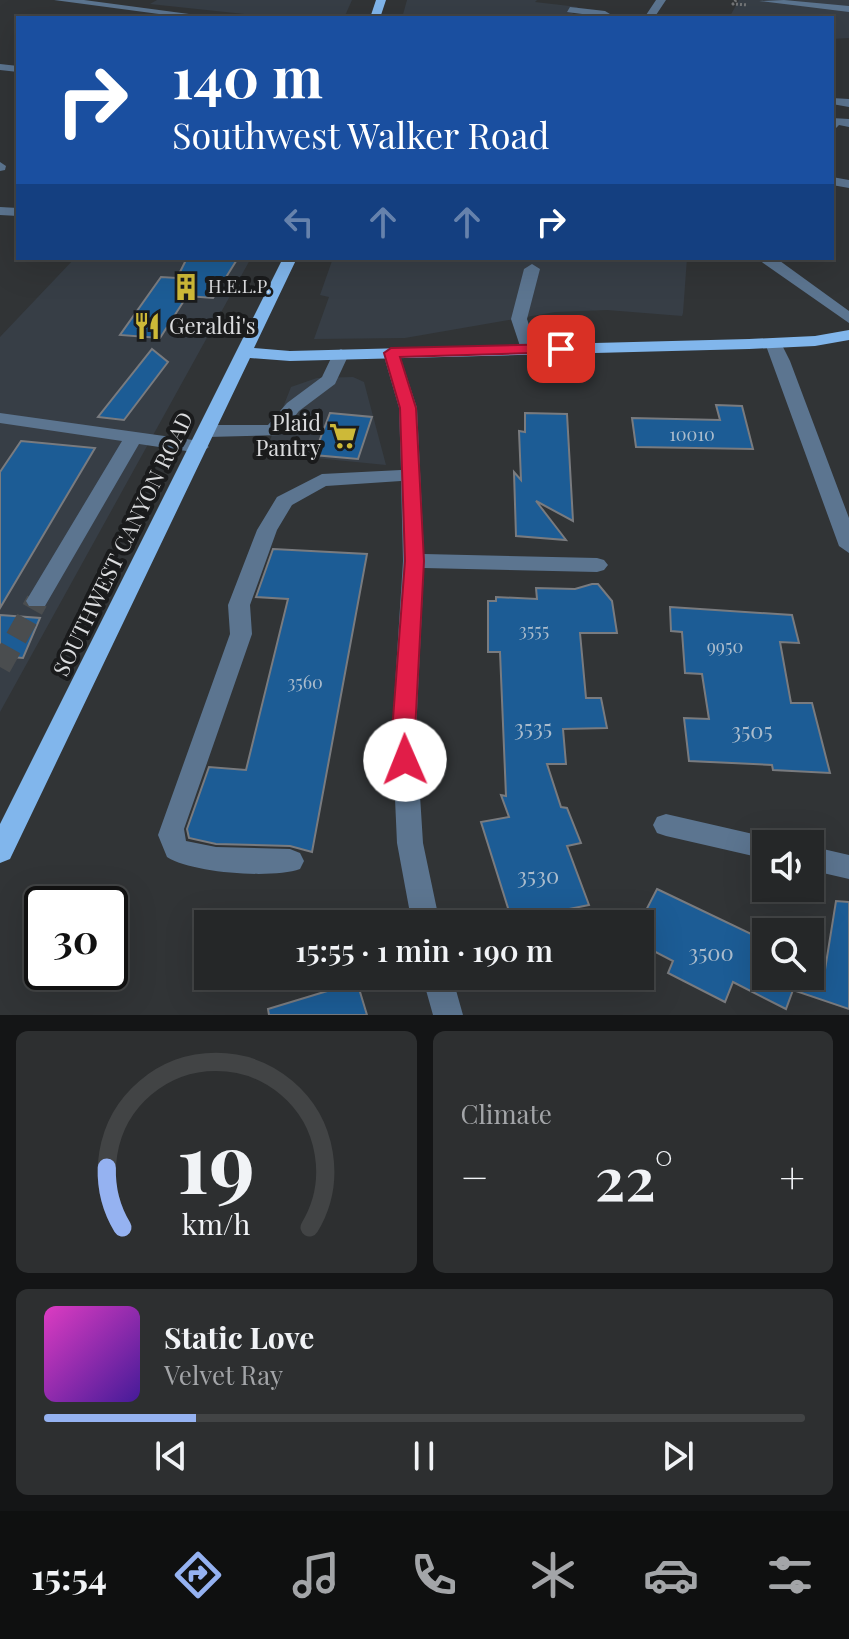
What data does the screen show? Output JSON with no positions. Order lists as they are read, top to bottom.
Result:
{
  "streets": {
    "main road": ["SOUTHWEST CANYON ROAD"]
  },
  "places": {
    "building": ["H.E.L.P."],
    "restaurant": ["Geraldi's"],
    "supermarket": ["Plaid Pantry"]
  },
  "house_numbers": [
    "10010",
    "3555",
    "9950",
    "3560",
    "3535",
    "3505",
    "3530",
    "3500"
  ],
  "page": {
    "turn": ["140 m", "Southwest Walker Road"],
    "limit": "30",
    "trip": "15:55 · 1 min · 190 m",
    "tile": "Climate",
    "heat": ["−", "22°", "+"],
    "song": ["Static Love", "Velvet Ray"],
    "tabs": "15:54",
    "gauge": ["19", "km/h"]
  }
}
